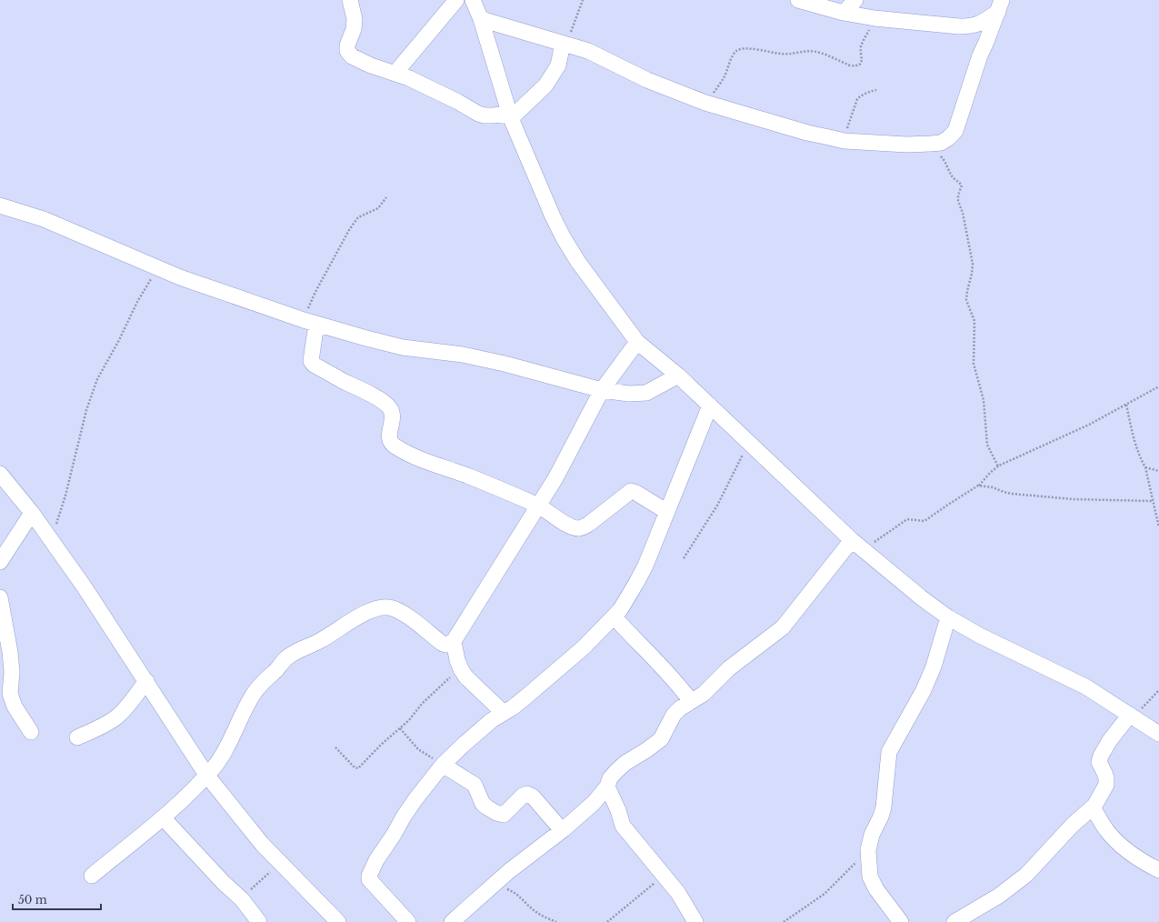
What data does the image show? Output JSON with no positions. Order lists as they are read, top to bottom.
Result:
{
  "scale_bar": "50 m"
}
